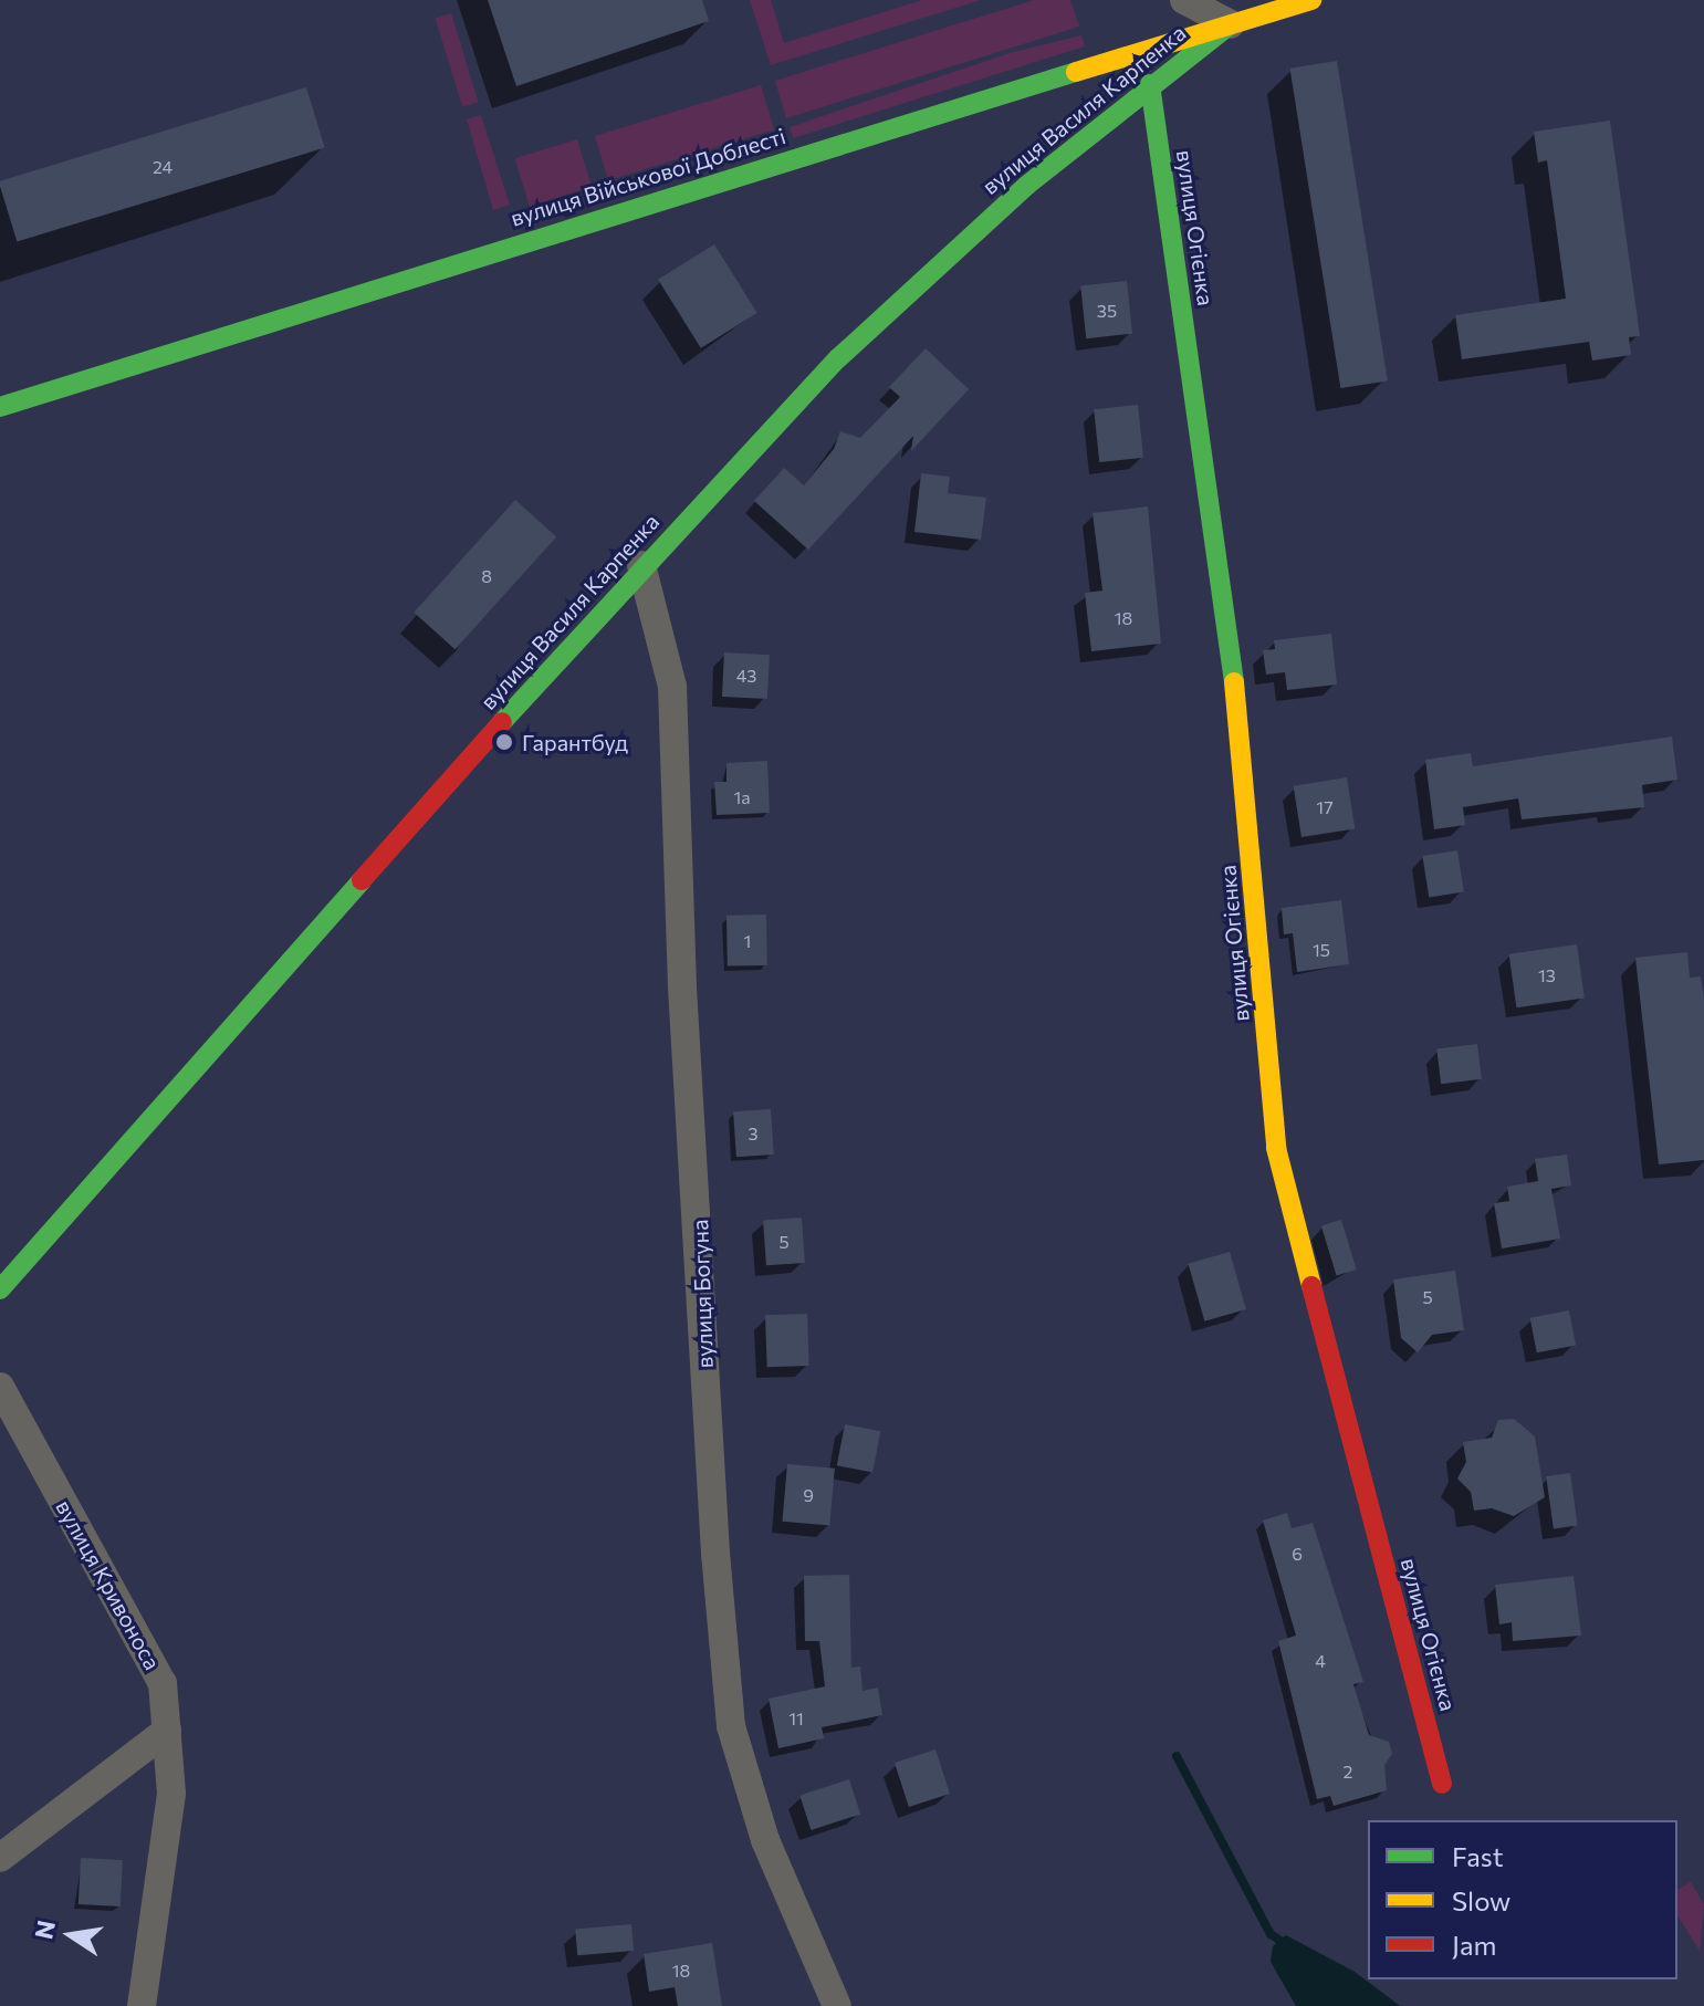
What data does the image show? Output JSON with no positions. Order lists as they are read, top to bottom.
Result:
{
  "streets": {
    "street": [
      "вулиця Василя Карпенка",
      "вулиця Військової Доблесті",
      "вулиця Огієнка",
      "вулиця Богуна",
      "вулиця Кривоноса"
    ]
  },
  "crossings": [
    ["вулиця Василя Карпенка", "вулиця Військової Доблесті"],
    ["вулиця Василя Карпенка", "вулиця Огієнка"],
    ["вулиця Василя Карпенка", "вулиця Богуна"]
  ],
  "places": ["Гарантбуд"],
  "house_numbers": [
    "24",
    "35",
    "8",
    "18",
    "43",
    "1а",
    "17",
    "1",
    "15",
    "13",
    "3",
    "5",
    "5",
    "9",
    "6",
    "4",
    "11",
    "2",
    "18"
  ],
  "legend": ["Fast", "Slow", "Jam"],
  "north": "left"
}
